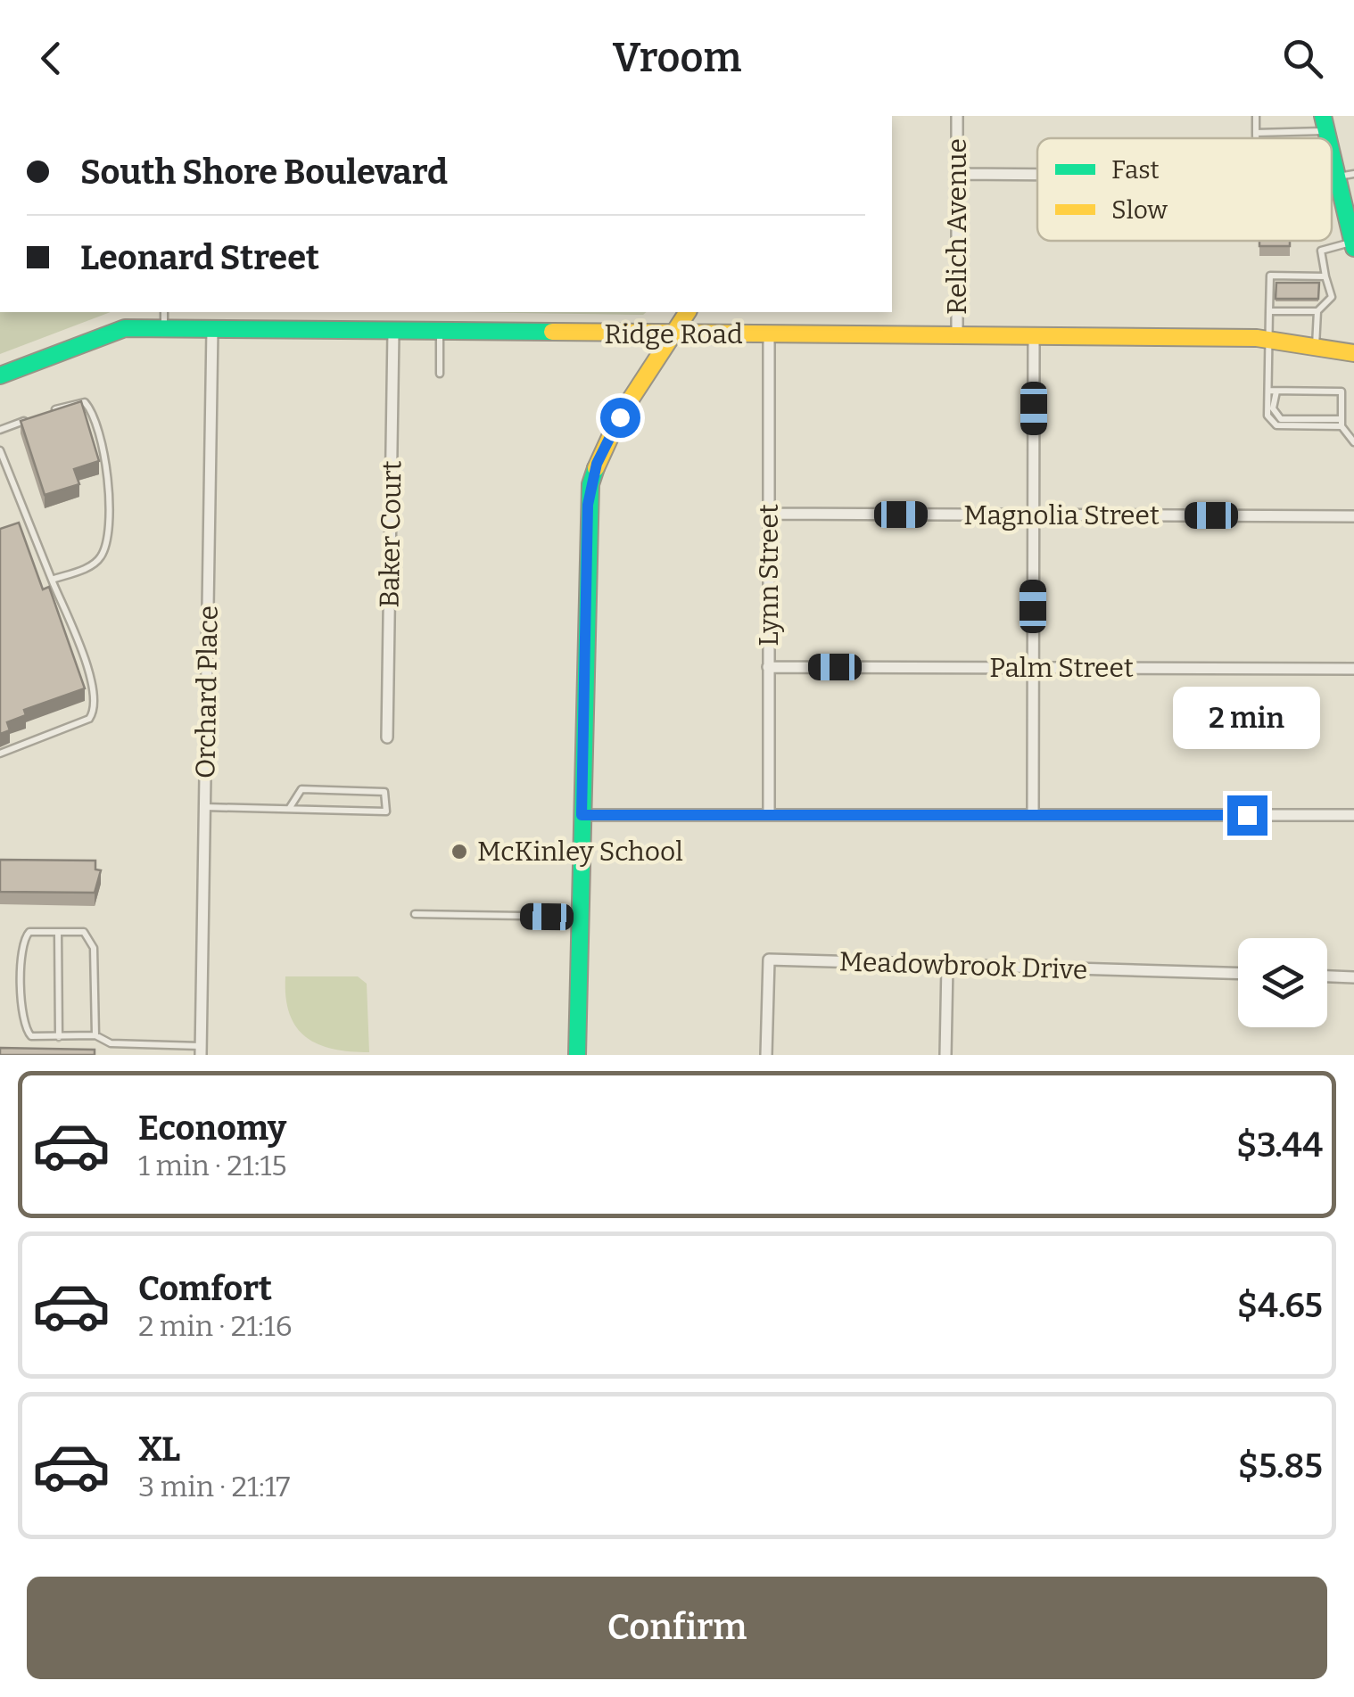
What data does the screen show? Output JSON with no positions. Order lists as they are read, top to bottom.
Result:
{
  "streets": {
    "street": [
      "Relich Avenue",
      "Ridge Road",
      "Magnolia Street",
      "Baker Court",
      "Lynn Street",
      "Palm Street",
      "Orchard Place",
      "Meadowbrook Drive"
    ]
  },
  "crossings": [
    ["Relich Avenue", "Ridge Road"],
    ["Ridge Road", "Baker Court"],
    ["Ridge Road", "Lynn Street"],
    ["Ridge Road", "Orchard Place"],
    ["Magnolia Street", "Lynn Street"],
    ["Lynn Street", "Palm Street"]
  ],
  "places": ["McKinley School"],
  "legend": ["Fast", "Slow"],
  "page": {
    "header": "Vroom",
    "banner": ["South Shore Boulevard", "Leonard Street"],
    "bubble": "2 min",
    "list": [
      {
        "name": "Economy",
        "note": "1 min · 21:15",
        "value": "$3.44"
      },
      {
        "name": "Comfort",
        "note": "2 min · 21:16",
        "value": "$4.65"
      },
      {
        "name": "XL",
        "note": "3 min · 21:17",
        "value": "$5.85"
      }
    ],
    "buttons": "Confirm"
  }
}
